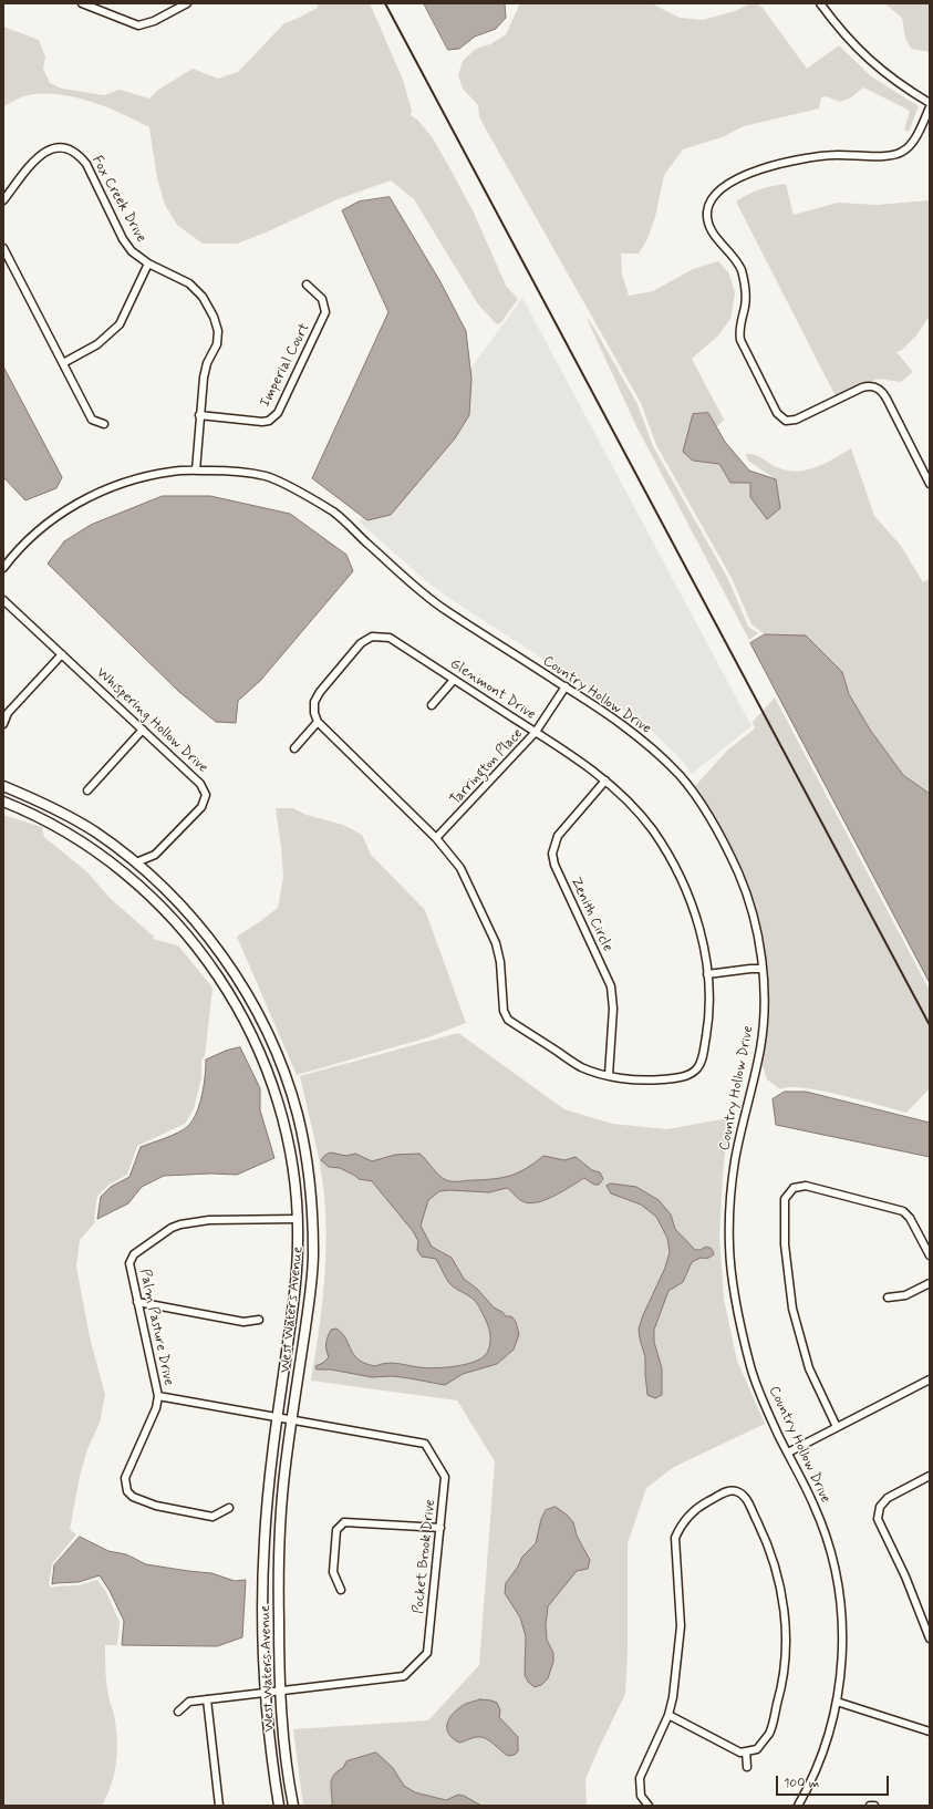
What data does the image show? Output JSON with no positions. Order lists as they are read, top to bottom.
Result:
{
  "streets": {
    "street": [
      "Fox Creek Drive",
      "Imperial Court",
      "Glenmont Drive",
      "Country Hollow Drive",
      "Whispering Hollow Drive",
      "Tarrington Place",
      "Zenith Circle",
      "West Waters Avenue",
      "Palm Pasture Drive",
      "Pocket Brook Drive"
    ]
  },
  "crossings": [
    ["Fox Creek Drive", "Imperial Court"],
    ["Fox Creek Drive", "Country Hollow Drive"],
    ["Glenmont Drive", "Tarrington Place"],
    ["Glenmont Drive", "Zenith Circle"],
    ["Country Hollow Drive", "Tarrington Place"],
    ["Whispering Hollow Drive", "West Waters Avenue"],
    ["West Waters Avenue", "Palm Pasture Drive"],
    ["West Waters Avenue", "Pocket Brook Drive"],
    ["Palm Pasture Drive", "Pocket Brook Drive"]
  ],
  "scale_bar": "100 m"
}
